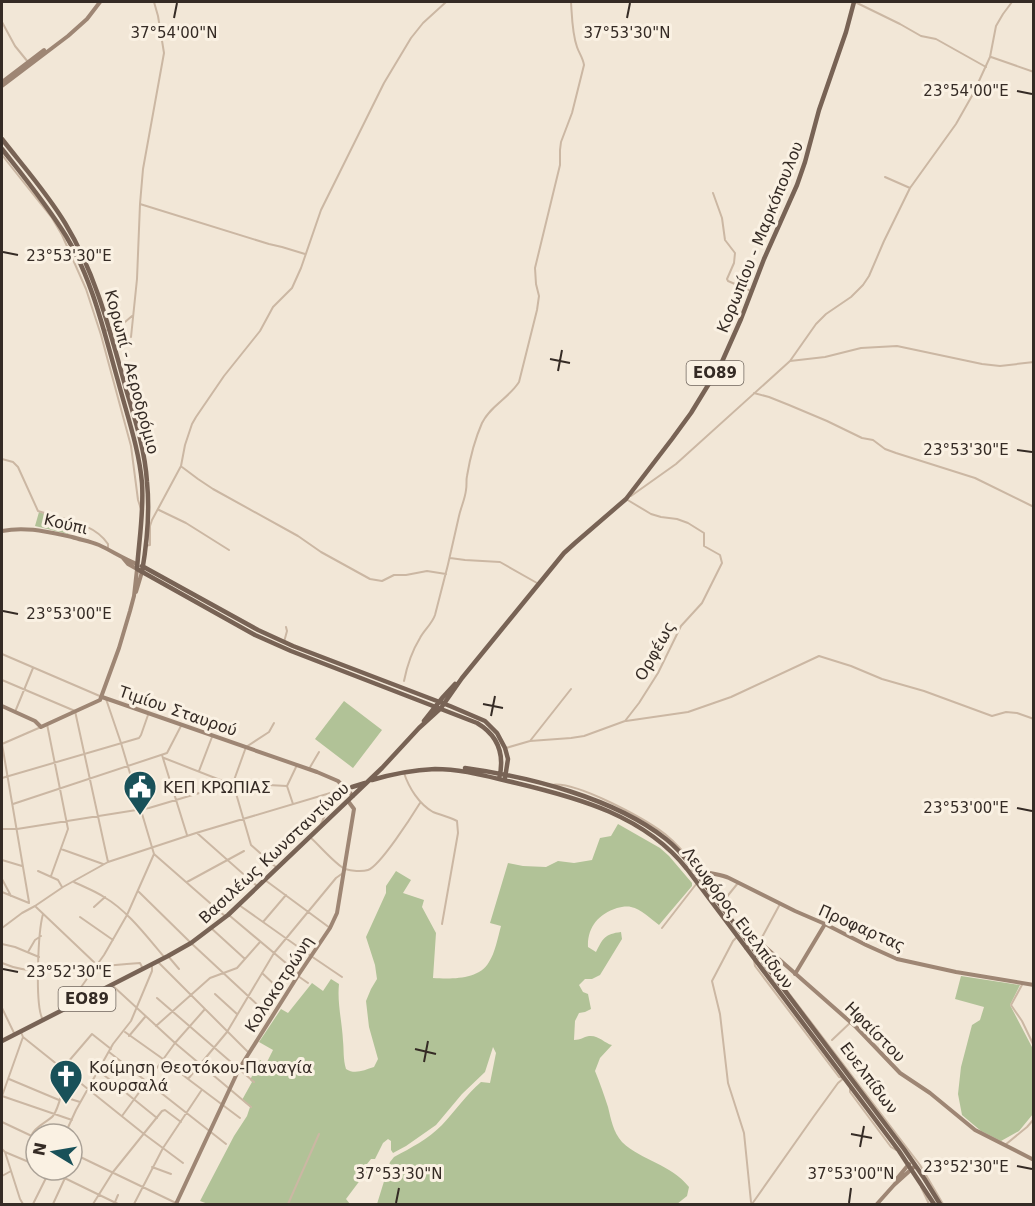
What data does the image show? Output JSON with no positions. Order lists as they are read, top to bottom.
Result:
{
  "streets": {
    "main road": [
      "Κορωπίου - Μαρκόπουλου",
      "Κορωπί - Αεροδρόμιο",
      "ΕΟ89",
      "Βασιλέως Κωνσταντίνου",
      "Λεωφόρος Ευελπίδων"
    ],
    "street": [
      "Κούπι",
      "Ορφέως",
      "Τιμίου Σταυρού",
      "Προφαρτας",
      "Κολοκοτρώνη",
      "Ηφαίστου",
      "Ευελπίδων"
    ]
  },
  "crossings": [
    ["Κορωπίου - Μαρκόπουλου", "Ορφέως"],
    ["Κορωπίου - Μαρκόπουλου", "Βασιλέως Κωνσταντίνου"],
    ["Κορωπίου - Μαρκόπουλου", "Λεωφόρος Ευελπίδων"],
    ["Κορωπί - Αεροδρόμιο", "Κούπι"],
    ["Τιμίου Σταυρού", "Βασιλέως Κωνσταντίνου"],
    ["Τιμίου Σταυρού", "Λεωφόρος Ευελπίδων"],
    ["Βασιλέως Κωνσταντίνου", "Λεωφόρος Ευελπίδων"],
    ["Βασιλέως Κωνσταντίνου", "Κολοκοτρώνη"],
    ["Λεωφόρος Ευελπίδων", "Προφαρτας"],
    ["Λεωφόρος Ευελπίδων", "Ευελπίδων"]
  ],
  "places": {
    "public building": ["ΚΕΠ ΚΡΩΠΙΑΣ"],
    "church": ["Κοίμηση Θεοτόκου-Παναγία κουρσαλά"]
  },
  "north": "left",
  "coordinates": [
    "37°54'00\"N",
    "37°53'30\"N",
    "23°54'00\"E",
    "23°53'30\"E",
    "23°53'00\"E",
    "23°52'30\"E",
    "37°53'00\"N"
  ]
}
